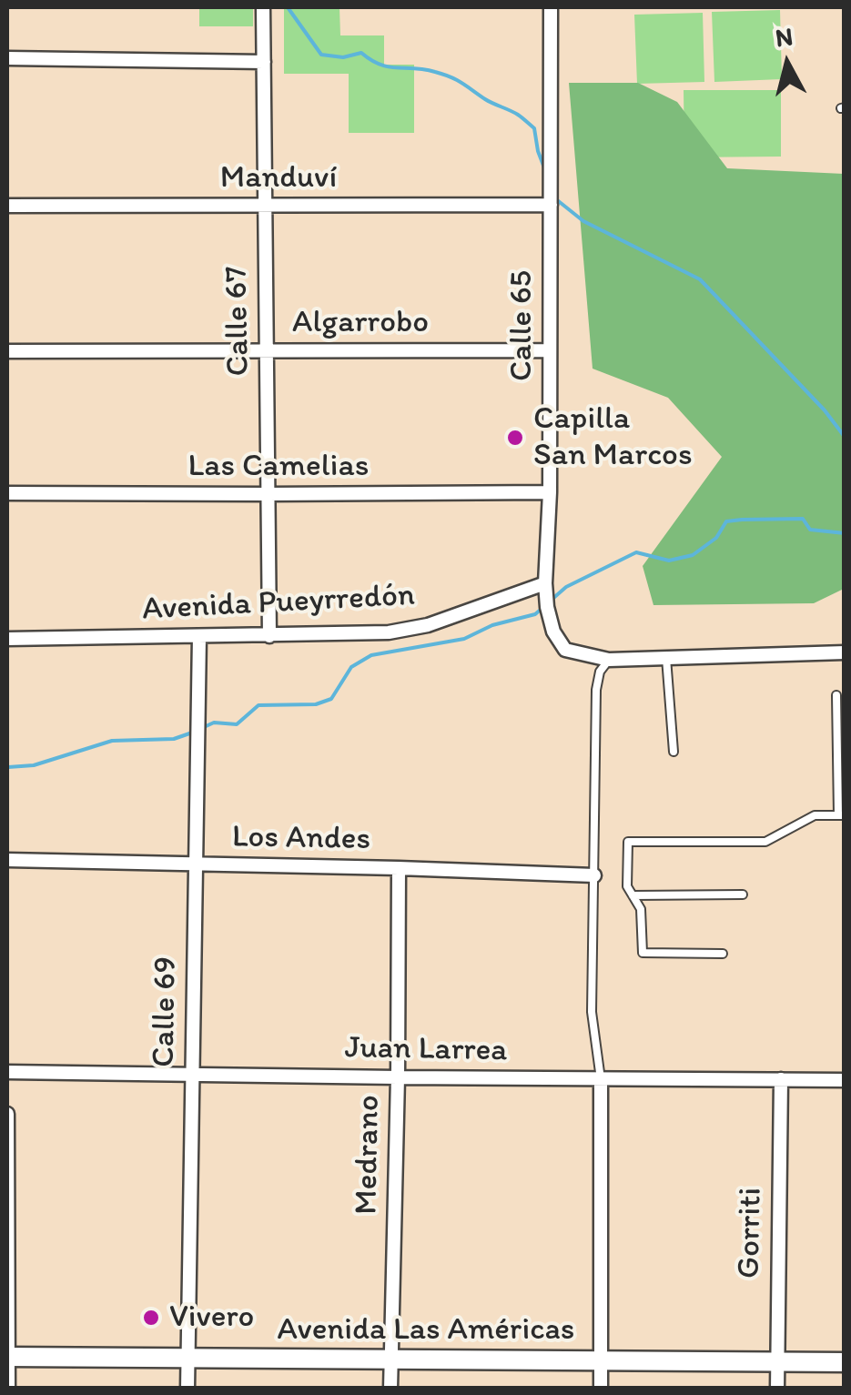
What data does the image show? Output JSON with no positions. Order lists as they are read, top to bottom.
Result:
{
  "streets": {
    "main road": ["Avenida Las Américas"],
    "street": [
      "Manduví",
      "Calle 67",
      "Algarrobo",
      "Calle 65",
      "Las Camelias",
      "Avenida Pueyrredón",
      "Los Andes",
      "Calle 69",
      "Juan Larrea",
      "Medrano",
      "Gorriti"
    ]
  },
  "crossings": [
    ["Manduví", "Calle 67"],
    ["Manduví", "Calle 65"],
    ["Calle 67", "Algarrobo"],
    ["Calle 67", "Las Camelias"],
    ["Calle 67", "Avenida Pueyrredón"],
    ["Algarrobo", "Calle 65"],
    ["Calle 65", "Las Camelias"],
    ["Calle 65", "Avenida Pueyrredón"],
    ["Avenida Pueyrredón", "Calle 69"],
    ["Los Andes", "Calle 69"],
    ["Los Andes", "Medrano"],
    ["Calle 69", "Juan Larrea"],
    ["Calle 69", "Avenida Las Américas"],
    ["Juan Larrea", "Medrano"],
    ["Juan Larrea", "Gorriti"],
    ["Medrano", "Avenida Las Américas"],
    ["Gorriti", "Avenida Las Américas"]
  ],
  "places": ["Capilla San Marcos", "Vivero"],
  "north": "top"
}
